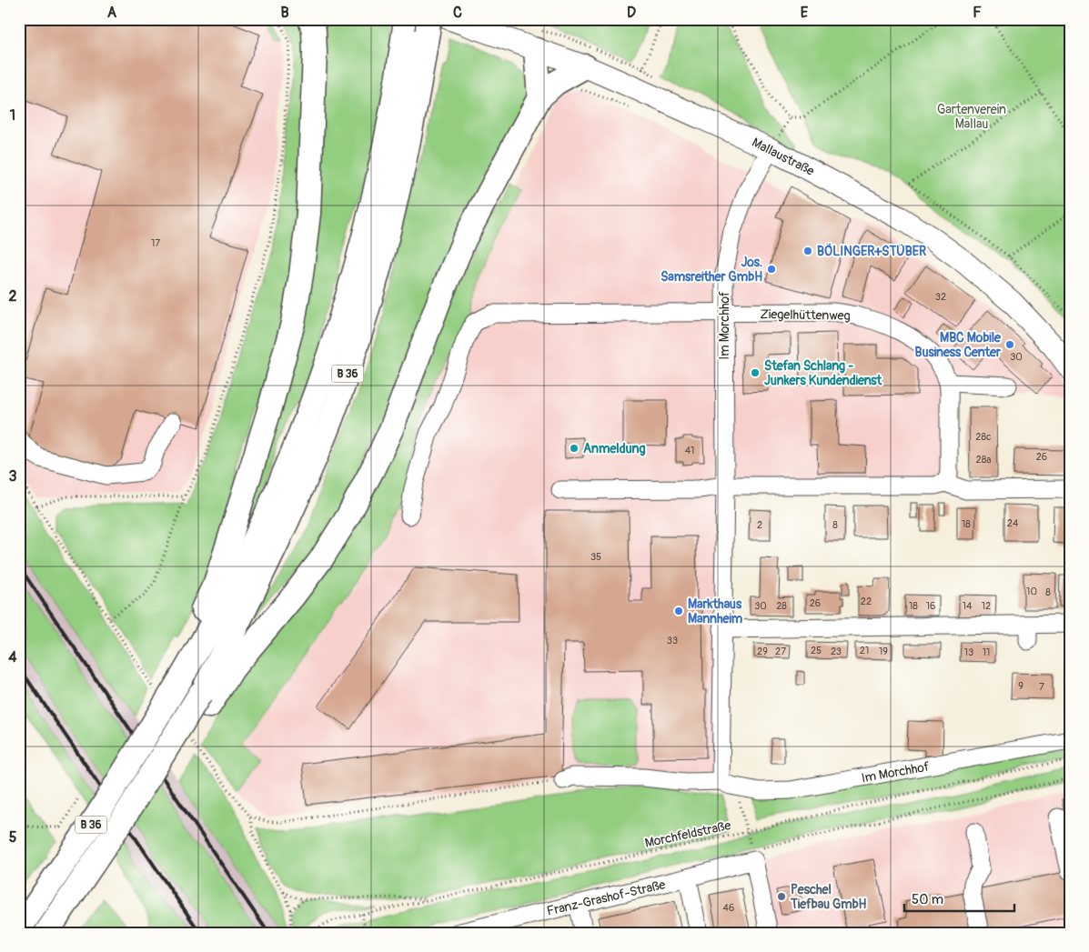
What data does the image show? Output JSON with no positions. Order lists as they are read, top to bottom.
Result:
{
  "streets": {
    "highway": ["B 36"],
    "main road": ["Mallaustraße"],
    "street": ["Ziegelhüttenweg", "Im Morchhof", "Franz-Grashof-Straße"],
    "path": ["Morchfeldstraße"]
  },
  "crossings": [
    ["Mallaustraße", "Im Morchhof"],
    ["Ziegelhüttenweg", "Im Morchhof"]
  ],
  "parks": ["Gartenverein Mallau"],
  "places": [
    "BÖLINGER+STÜBER",
    "Jos. Samsreither GmbH",
    "MBC Mobile Business Center",
    "Stefan Schlang - Junkers Kundendienst",
    "Anmeldung",
    "Markthaus Mannheim",
    "Peschel Tiefbau GmbH"
  ],
  "house_numbers": [
    "17",
    "32",
    "30",
    "28c",
    "41",
    "26",
    "28a",
    "24",
    "18",
    "2",
    "8",
    "35",
    "10",
    "8",
    "22",
    "26",
    "30",
    "28",
    "18",
    "16",
    "14",
    "12",
    "33",
    "25",
    "21",
    "29",
    "27",
    "23",
    "19",
    "13",
    "11",
    "9",
    "7",
    "46"
  ],
  "scale_bar": "50 m",
  "grid": {
    "columns": [
      "A",
      "B",
      "C",
      "D",
      "E",
      "F"
    ],
    "rows": [
      "1",
      "2",
      "3",
      "4",
      "5"
    ]
  }
}
